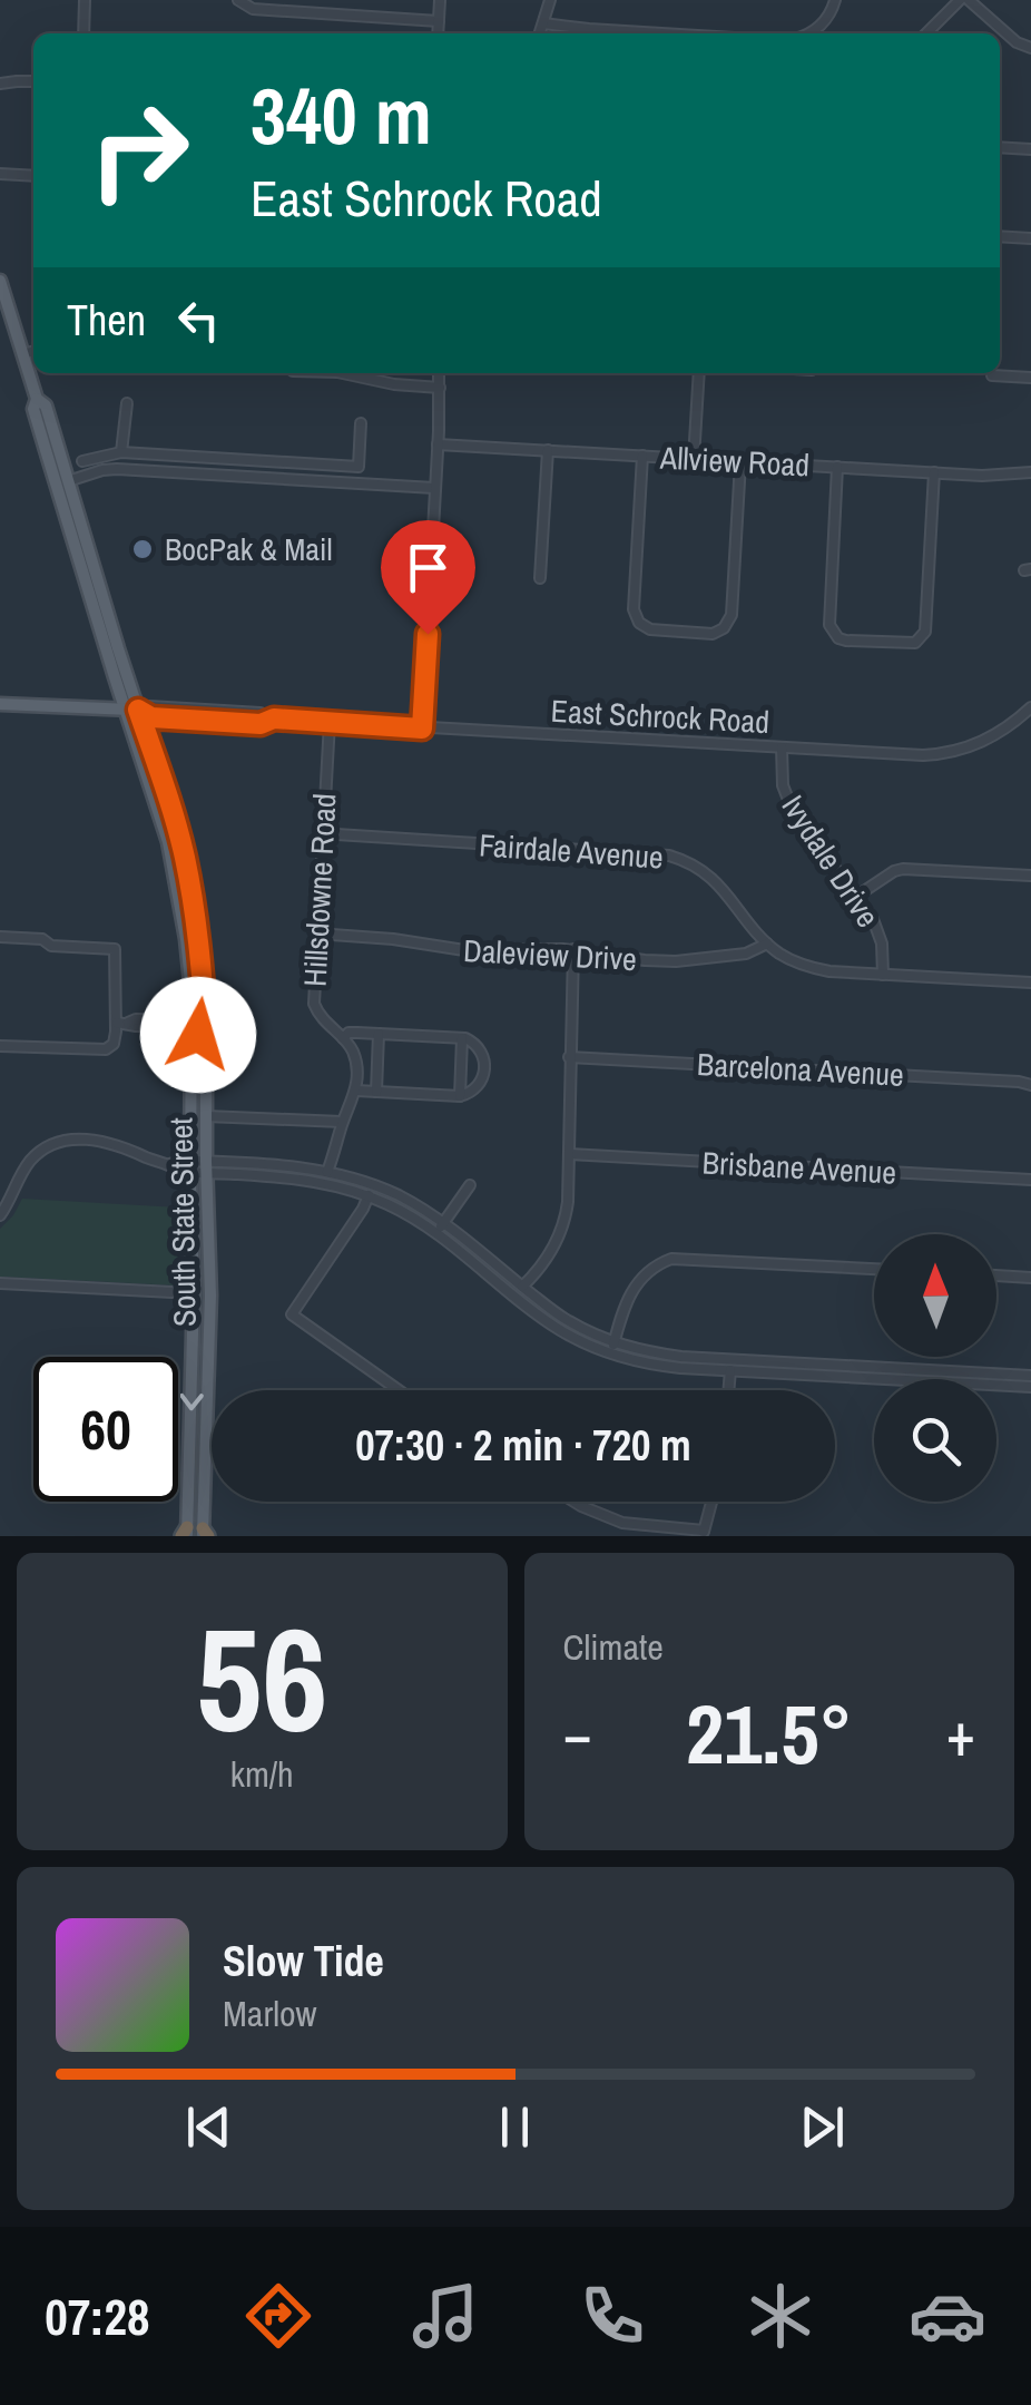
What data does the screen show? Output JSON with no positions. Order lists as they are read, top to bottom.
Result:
{
  "streets": {
    "main road": ["South State Street"],
    "street": [
      "Allview Road",
      "East Schrock Road",
      "Fairdale Avenue",
      "Ivydale Drive",
      "Hillsdowne Road",
      "Daleview Drive",
      "Barcelona Avenue",
      "Brisbane Avenue"
    ]
  },
  "crossings": [
    ["East Schrock Road", "Ivydale Drive"],
    ["East Schrock Road", "Hillsdowne Road"],
    ["East Schrock Road", "South State Street"],
    ["Fairdale Avenue", "Ivydale Drive"],
    ["Fairdale Avenue", "Daleview Drive"]
  ],
  "places": ["BocPak & Mail"],
  "north": "top",
  "page": {
    "turn": ["340 m", "East Schrock Road"],
    "then": "Then",
    "limit": "60",
    "trip": "07:30 · 2 min · 720 m",
    "tile": [
      ["56", "km/h"],
      "Climate"
    ],
    "heat": ["−", "21.5°", "+"],
    "song": ["Slow Tide", "Marlow"],
    "tabs": "07:28"
  }
}
